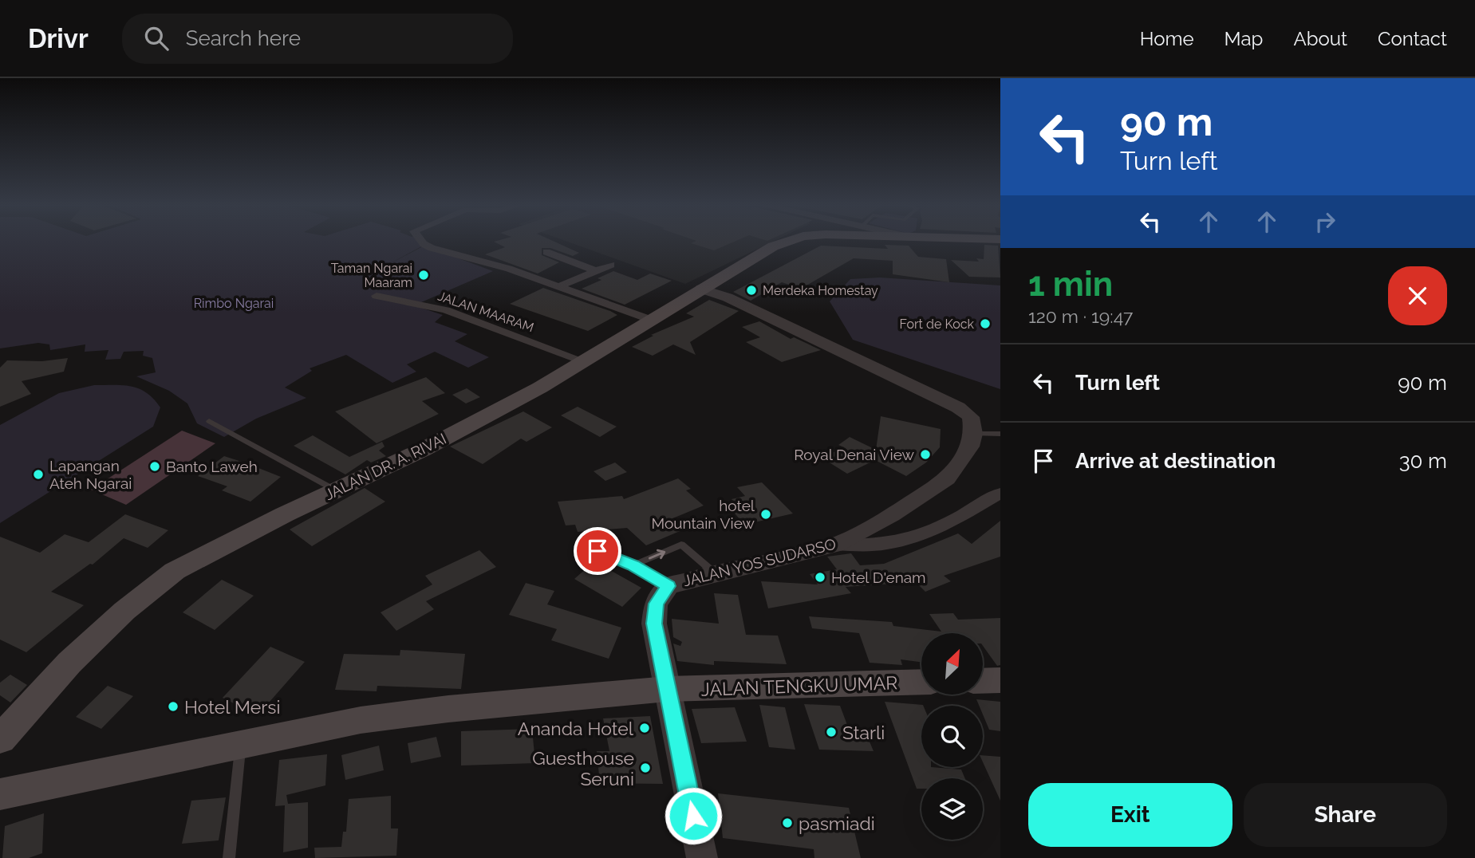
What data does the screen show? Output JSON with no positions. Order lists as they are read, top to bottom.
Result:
{
  "streets": {
    "main road": ["JALAN DR. A. RIVAI", "JALAN TENGKU UMAR"],
    "street": ["JALAN MAARAM", "JALAN YOS SUDARSO"]
  },
  "crossings": [
    ["JALAN MAARAM", "JALAN DR. A. RIVAI"],
    ["JALAN YOS SUDARSO", "JALAN TENGKU UMAR"]
  ],
  "parks": ["Rimbo Ngarai"],
  "places": [
    "Taman Ngarai Maaram",
    "Merdeka Homestay",
    "Fort de Kock",
    "Royal Denai View",
    "Banto Laweh",
    "Lapangan Ateh Ngarai",
    "hotel Mountain View",
    "Hotel D'enam",
    "Hotel Mersi",
    "Ananda Hotel",
    "Starli",
    "Guesthouse Seruni",
    "pasmiadi"
  ],
  "north": "top right",
  "page": {
    "header": "Drivr",
    "search": "Search here",
    "nav": [
      "Home",
      "Map",
      "About",
      "Contact"
    ],
    "turn": ["90 m", "Turn left"],
    "heading": ["1 min", "120 m · 19:47"],
    "list": [
      {
        "name": "Turn left",
        "value": "90 m"
      },
      {
        "name": "Arrive at destination",
        "value": "30 m"
      }
    ],
    "buttons": ["Exit", "Share"]
  }
}
